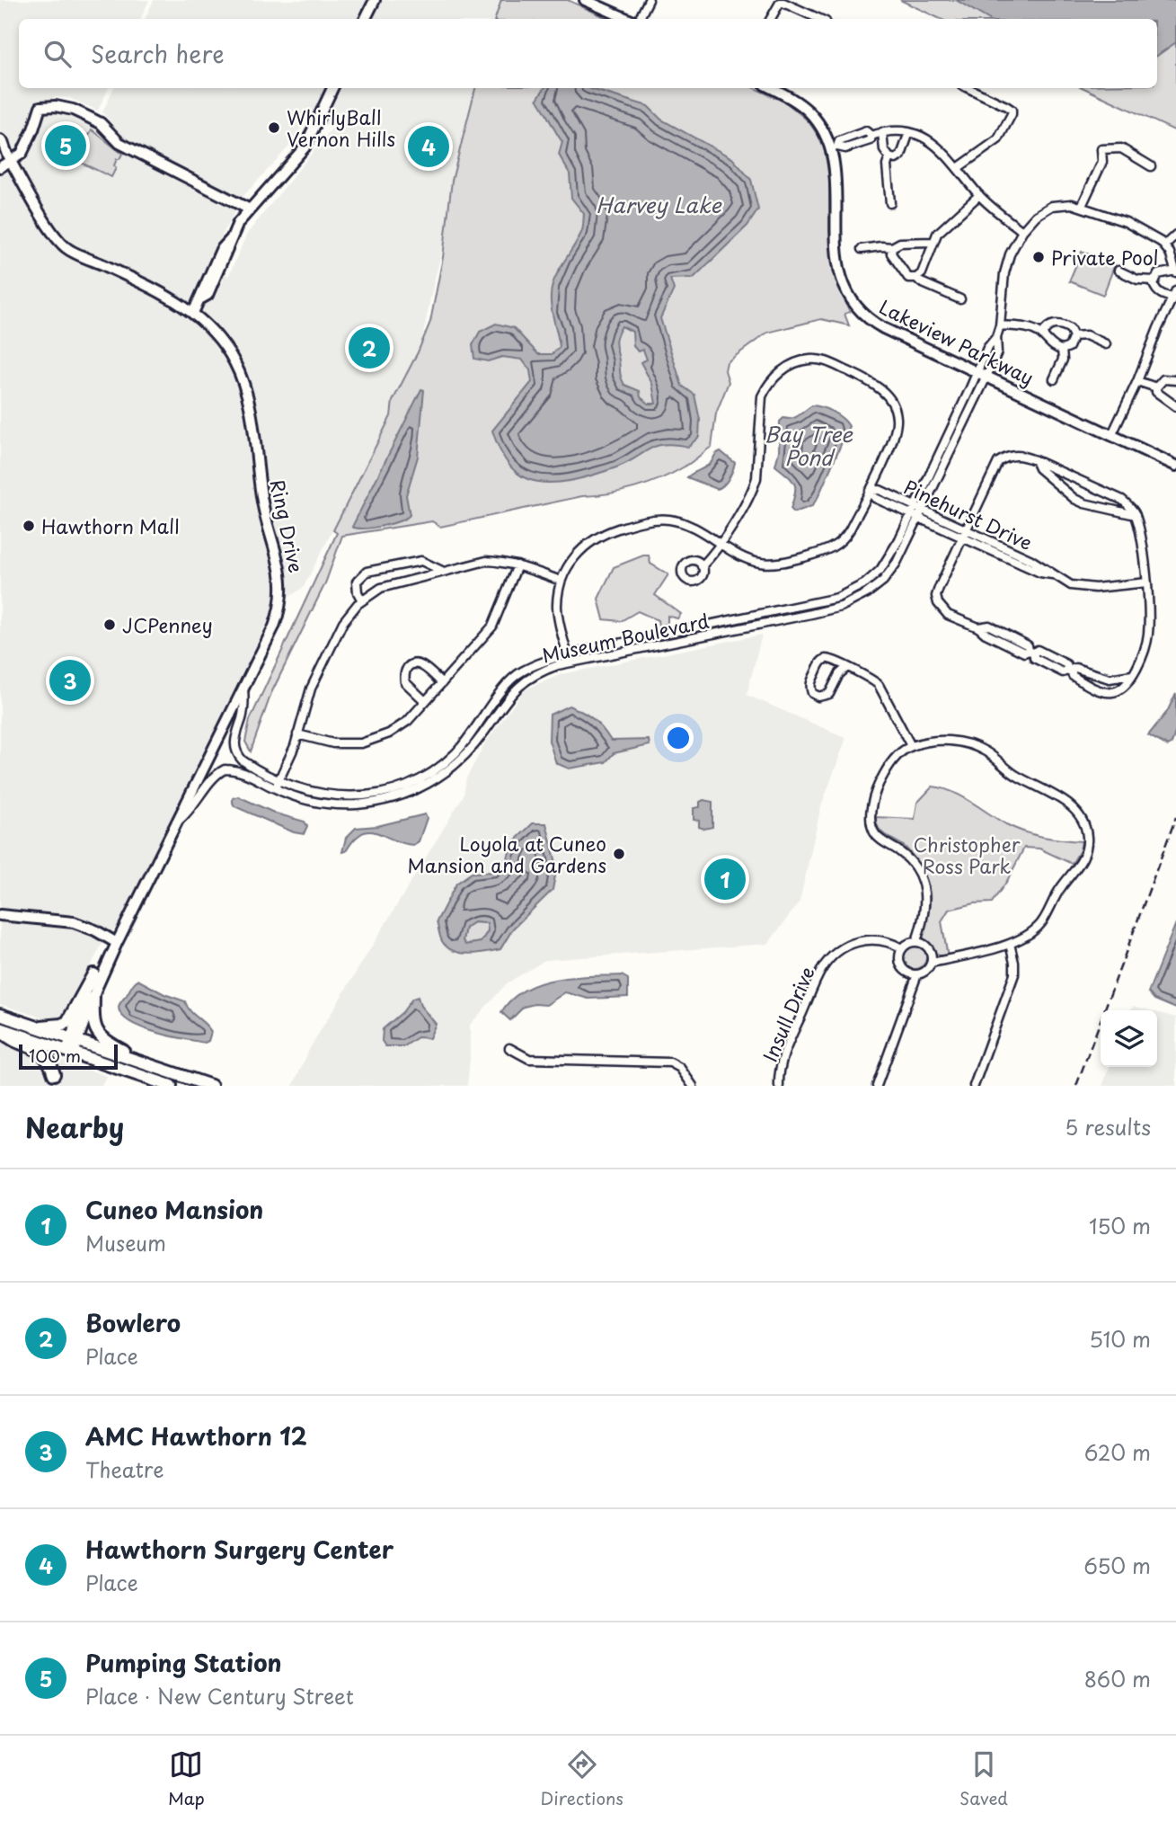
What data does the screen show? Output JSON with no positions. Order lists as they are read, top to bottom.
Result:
{
  "streets": {
    "street": [
      "Lakeview Parkway",
      "Pinehurst Drive",
      "Ring Drive",
      "Museum Boulevard",
      "Insull Drive"
    ]
  },
  "crossings": [
    ["Lakeview Parkway", "Museum Boulevard"],
    ["Pinehurst Drive", "Museum Boulevard"],
    ["Ring Drive", "Museum Boulevard"]
  ],
  "water": ["Harvey Lake", "Bay Tree Pond"],
  "parks": ["Christopher Ross Park"],
  "places": [
    "WhirlyBall Vernon Hills",
    "Private Pool",
    "Hawthorn Mall",
    "JCPenney",
    "Loyola at Cuneo Mansion and Gardens"
  ],
  "scale_bar": "100 m",
  "page": {
    "search": "Search here",
    "pins": [
      "5",
      "4",
      "2",
      "3",
      "1"
    ],
    "scale": "100 m",
    "heading": ["Nearby", "5 results"],
    "list": [
      {
        "mark": "1",
        "name": "Cuneo Mansion",
        "note": "Museum",
        "value": "150 m"
      },
      {
        "mark": "2",
        "name": "Bowlero",
        "note": "Place",
        "value": "510 m"
      },
      {
        "mark": "3",
        "name": "AMC Hawthorn 12",
        "note": "Theatre",
        "value": "620 m"
      },
      {
        "mark": "4",
        "name": "Hawthorn Surgery Center",
        "note": "Place",
        "value": "650 m"
      },
      {
        "mark": "5",
        "name": "Pumping Station",
        "note": "Place · New Century Street",
        "value": "860 m"
      }
    ],
    "nav": ["Map", "Directions", "Saved"]
  }
}
